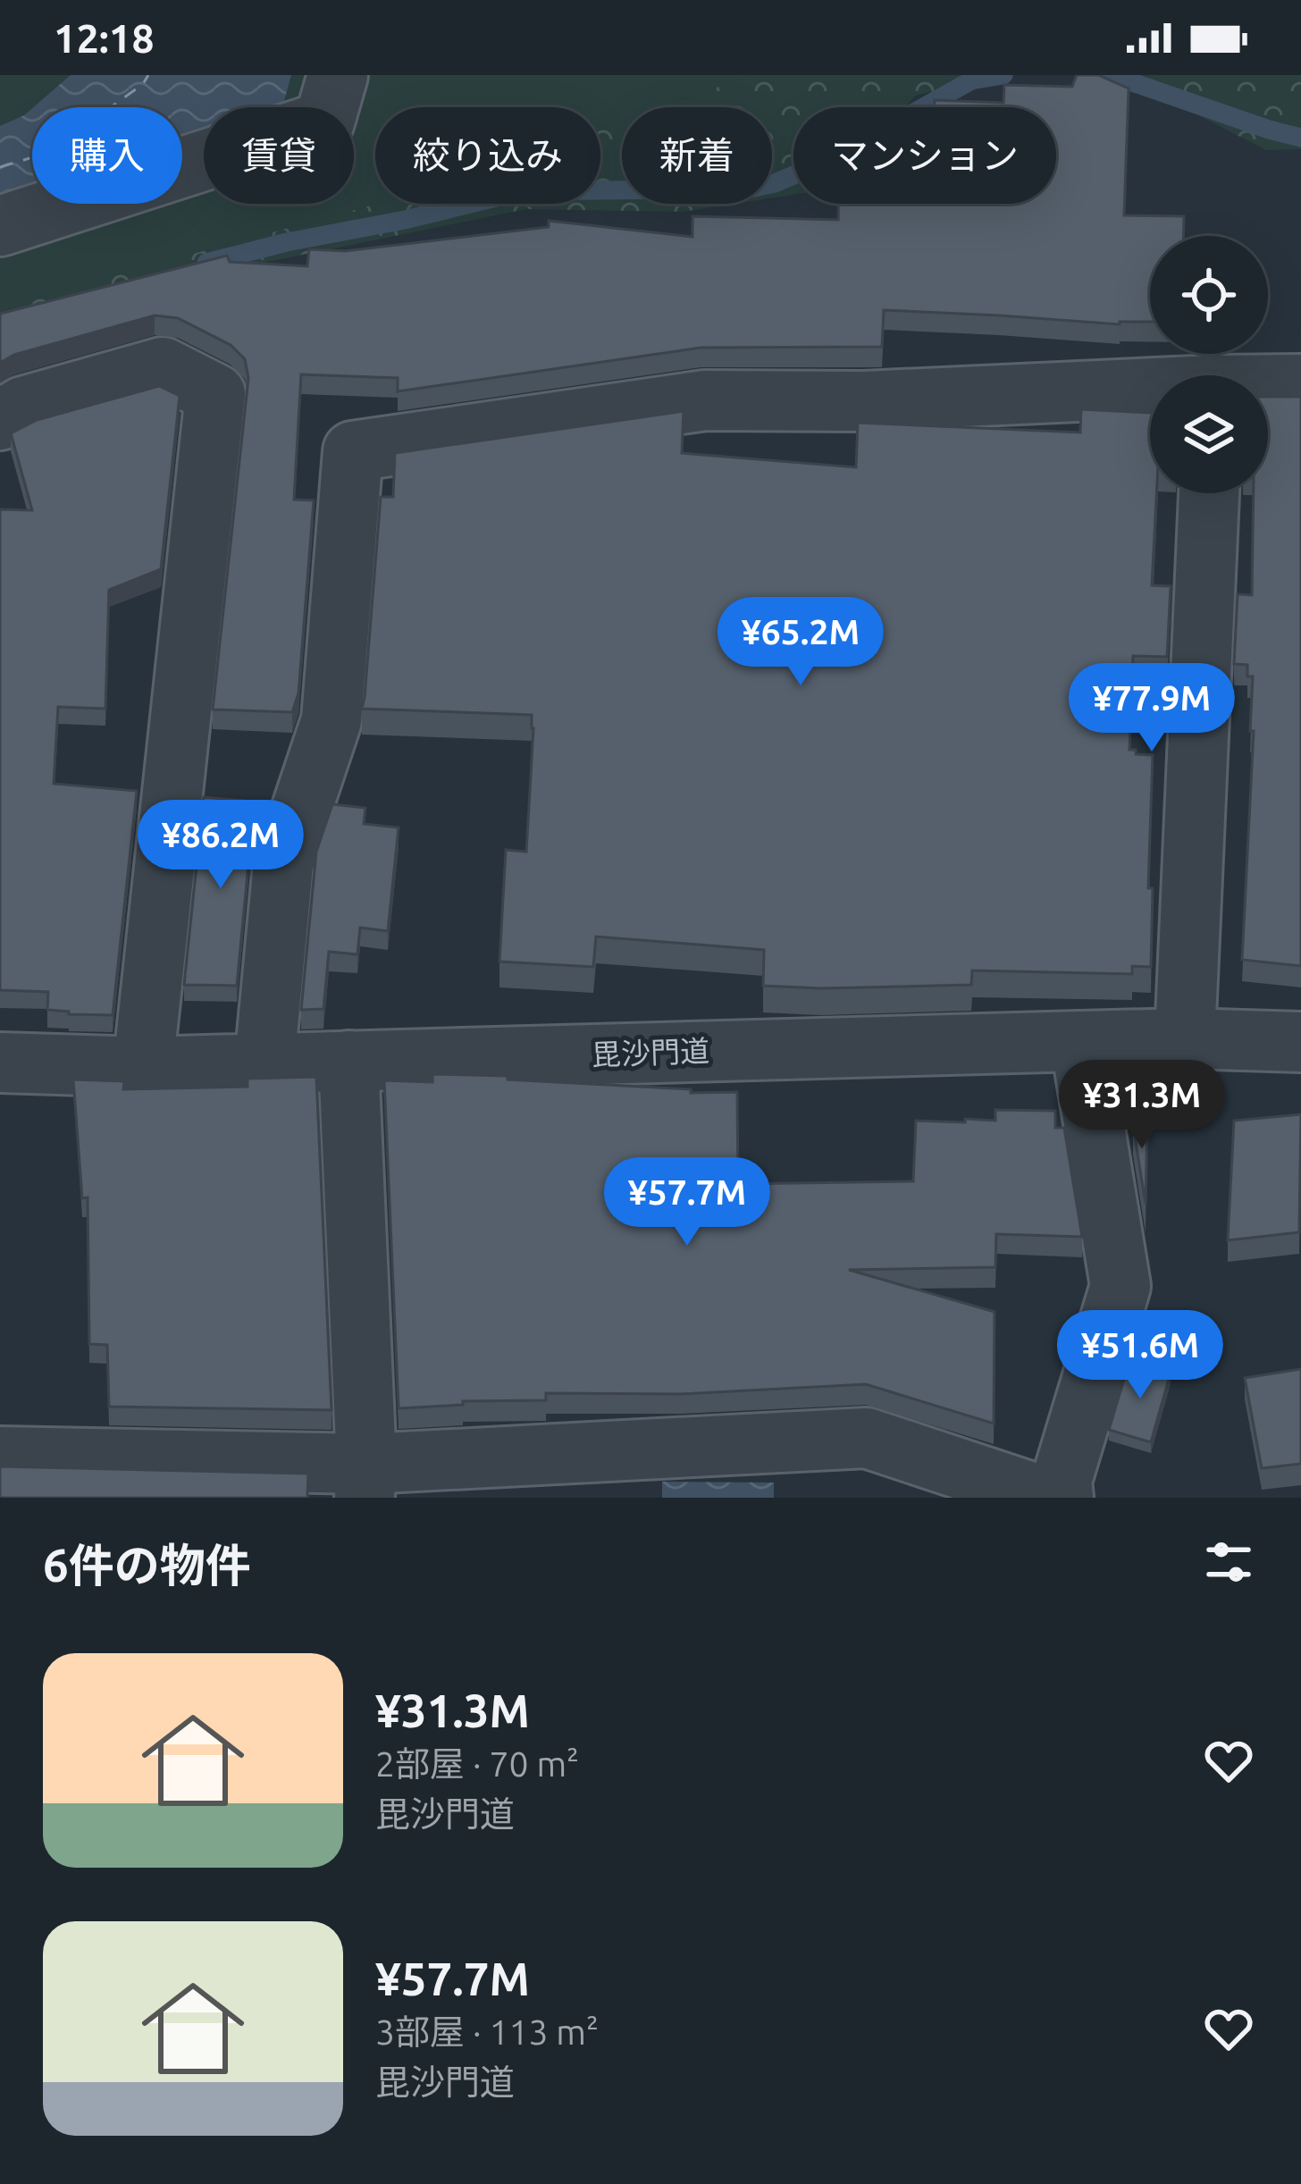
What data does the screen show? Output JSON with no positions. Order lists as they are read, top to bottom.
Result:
{
  "streets": {
    "street": ["毘沙門道"]
  },
  "page": {
    "status": "12:18",
    "chip": [
      "購入",
      "賃貸",
      "絞り込み",
      "新着",
      "マンション"
    ],
    "price": [
      "¥65.2M",
      "¥77.9M",
      "¥86.2M",
      "¥31.3M",
      "¥57.7M",
      "¥51.6M"
    ],
    "heading": "6件の物件",
    "list": [
      {
        "name": "¥31.3M",
        "note": "2部屋 · 70 m² · 毘沙門道"
      },
      {
        "name": "¥57.7M",
        "note": "3部屋 · 113 m² · 毘沙門道"
      }
    ]
  }
}
